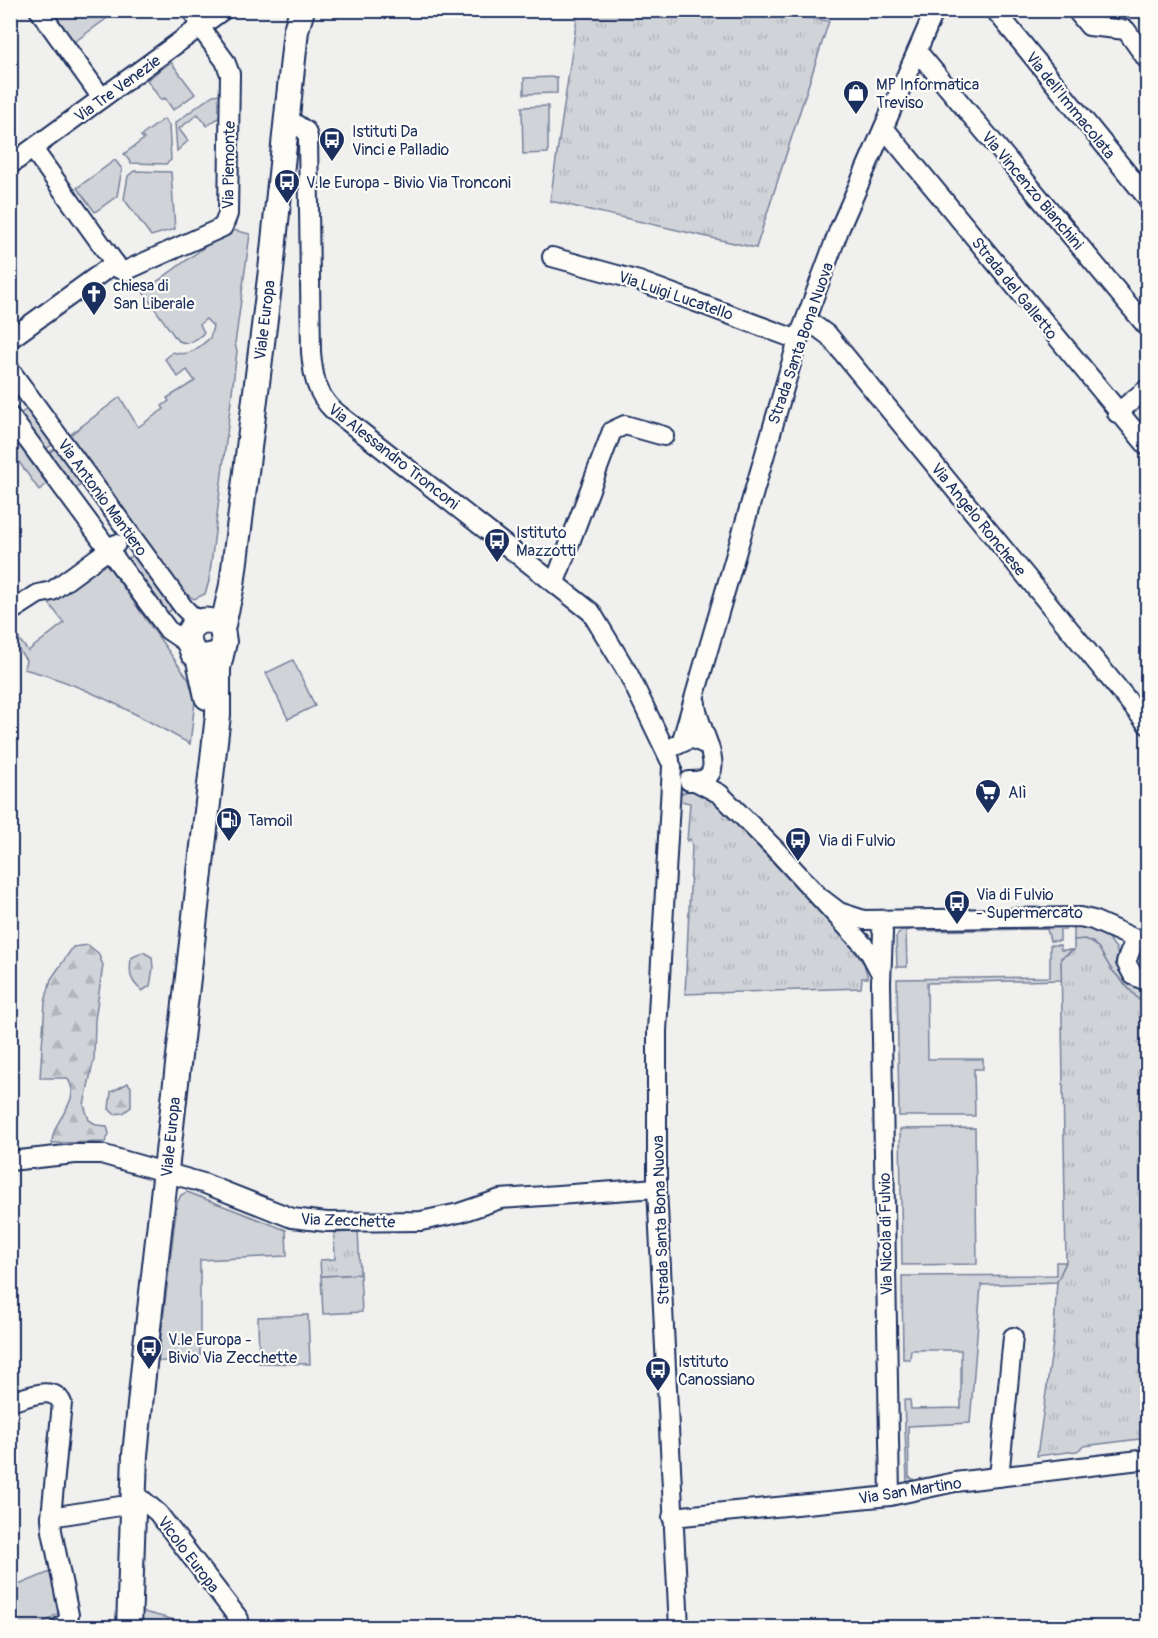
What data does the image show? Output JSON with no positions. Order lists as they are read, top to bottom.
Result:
{
  "streets": {
    "main road": ["Viale Europa"],
    "street": [
      "Via Tre Venezie",
      "Via dell'Immacolata",
      "Via Piemonte",
      "Via Vincenzo Bianchini",
      "Strada del Galletto",
      "Via Luigi Lucatello",
      "Strada Santa Bona Nuova",
      "Via Alessandro Tronconi",
      "Via Antonio Mantiero",
      "Via Angelo Ronchese",
      "Via Zecchette",
      "Via Nicola di Fulvio",
      "Via San Martino",
      "Vicolo Europa"
    ]
  },
  "crossings": [
    ["Via Tre Venezie", "Via Piemonte"],
    ["Via Vincenzo Bianchini", "Strada Santa Bona Nuova"],
    ["Strada del Galletto", "Strada Santa Bona Nuova"],
    ["Via Luigi Lucatello", "Strada Santa Bona Nuova"],
    ["Viale Europa", "Via Alessandro Tronconi"],
    ["Viale Europa", "Via Antonio Mantiero"],
    ["Viale Europa", "Via Zecchette"],
    ["Viale Europa", "Vicolo Europa"],
    ["Strada Santa Bona Nuova", "Via Alessandro Tronconi"],
    ["Strada Santa Bona Nuova", "Via Angelo Ronchese"],
    ["Strada Santa Bona Nuova", "Via Zecchette"],
    ["Strada Santa Bona Nuova", "Via San Martino"],
    ["Via Nicola di Fulvio", "Via San Martino"]
  ],
  "places": {
    "shop": ["MP Informatica Treviso"],
    "bus stop": [
      "Istituti Da Vinci e Palladio",
      "V.le Europa - Bivio Via Tronconi",
      "Istituto Mazzotti",
      "Via di Fulvio",
      "Via di Fulvio - Supermercato",
      "V.le Europa - Bivio Via Zecchette",
      "Istituto Canossiano"
    ],
    "church": ["chiesa di San Liberale"],
    "supermarket": ["Alì"],
    "fuel station": ["Tamoil"]
  }
}
